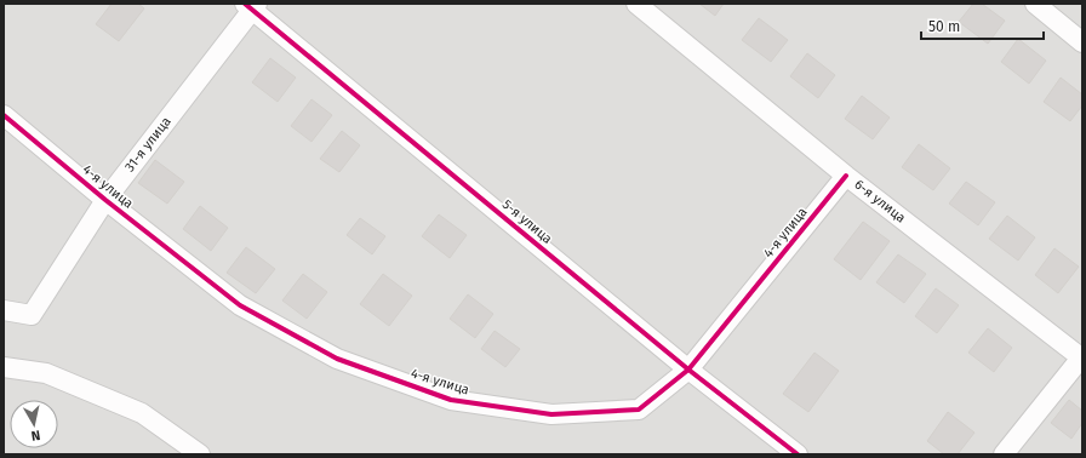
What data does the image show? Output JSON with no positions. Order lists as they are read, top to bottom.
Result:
{
  "streets": {
    "street": [
      "31-я улица",
      "4-я улица",
      "6-я улица",
      "5-я улица"
    ]
  },
  "crossings": [
    ["31-я улица", "4-я улица"],
    ["31-я улица", "5-я улица"],
    ["4-я улица", "6-я улица"],
    ["4-я улица", "5-я улица"]
  ],
  "scale_bar": "50 m",
  "north": "bottom"
}
